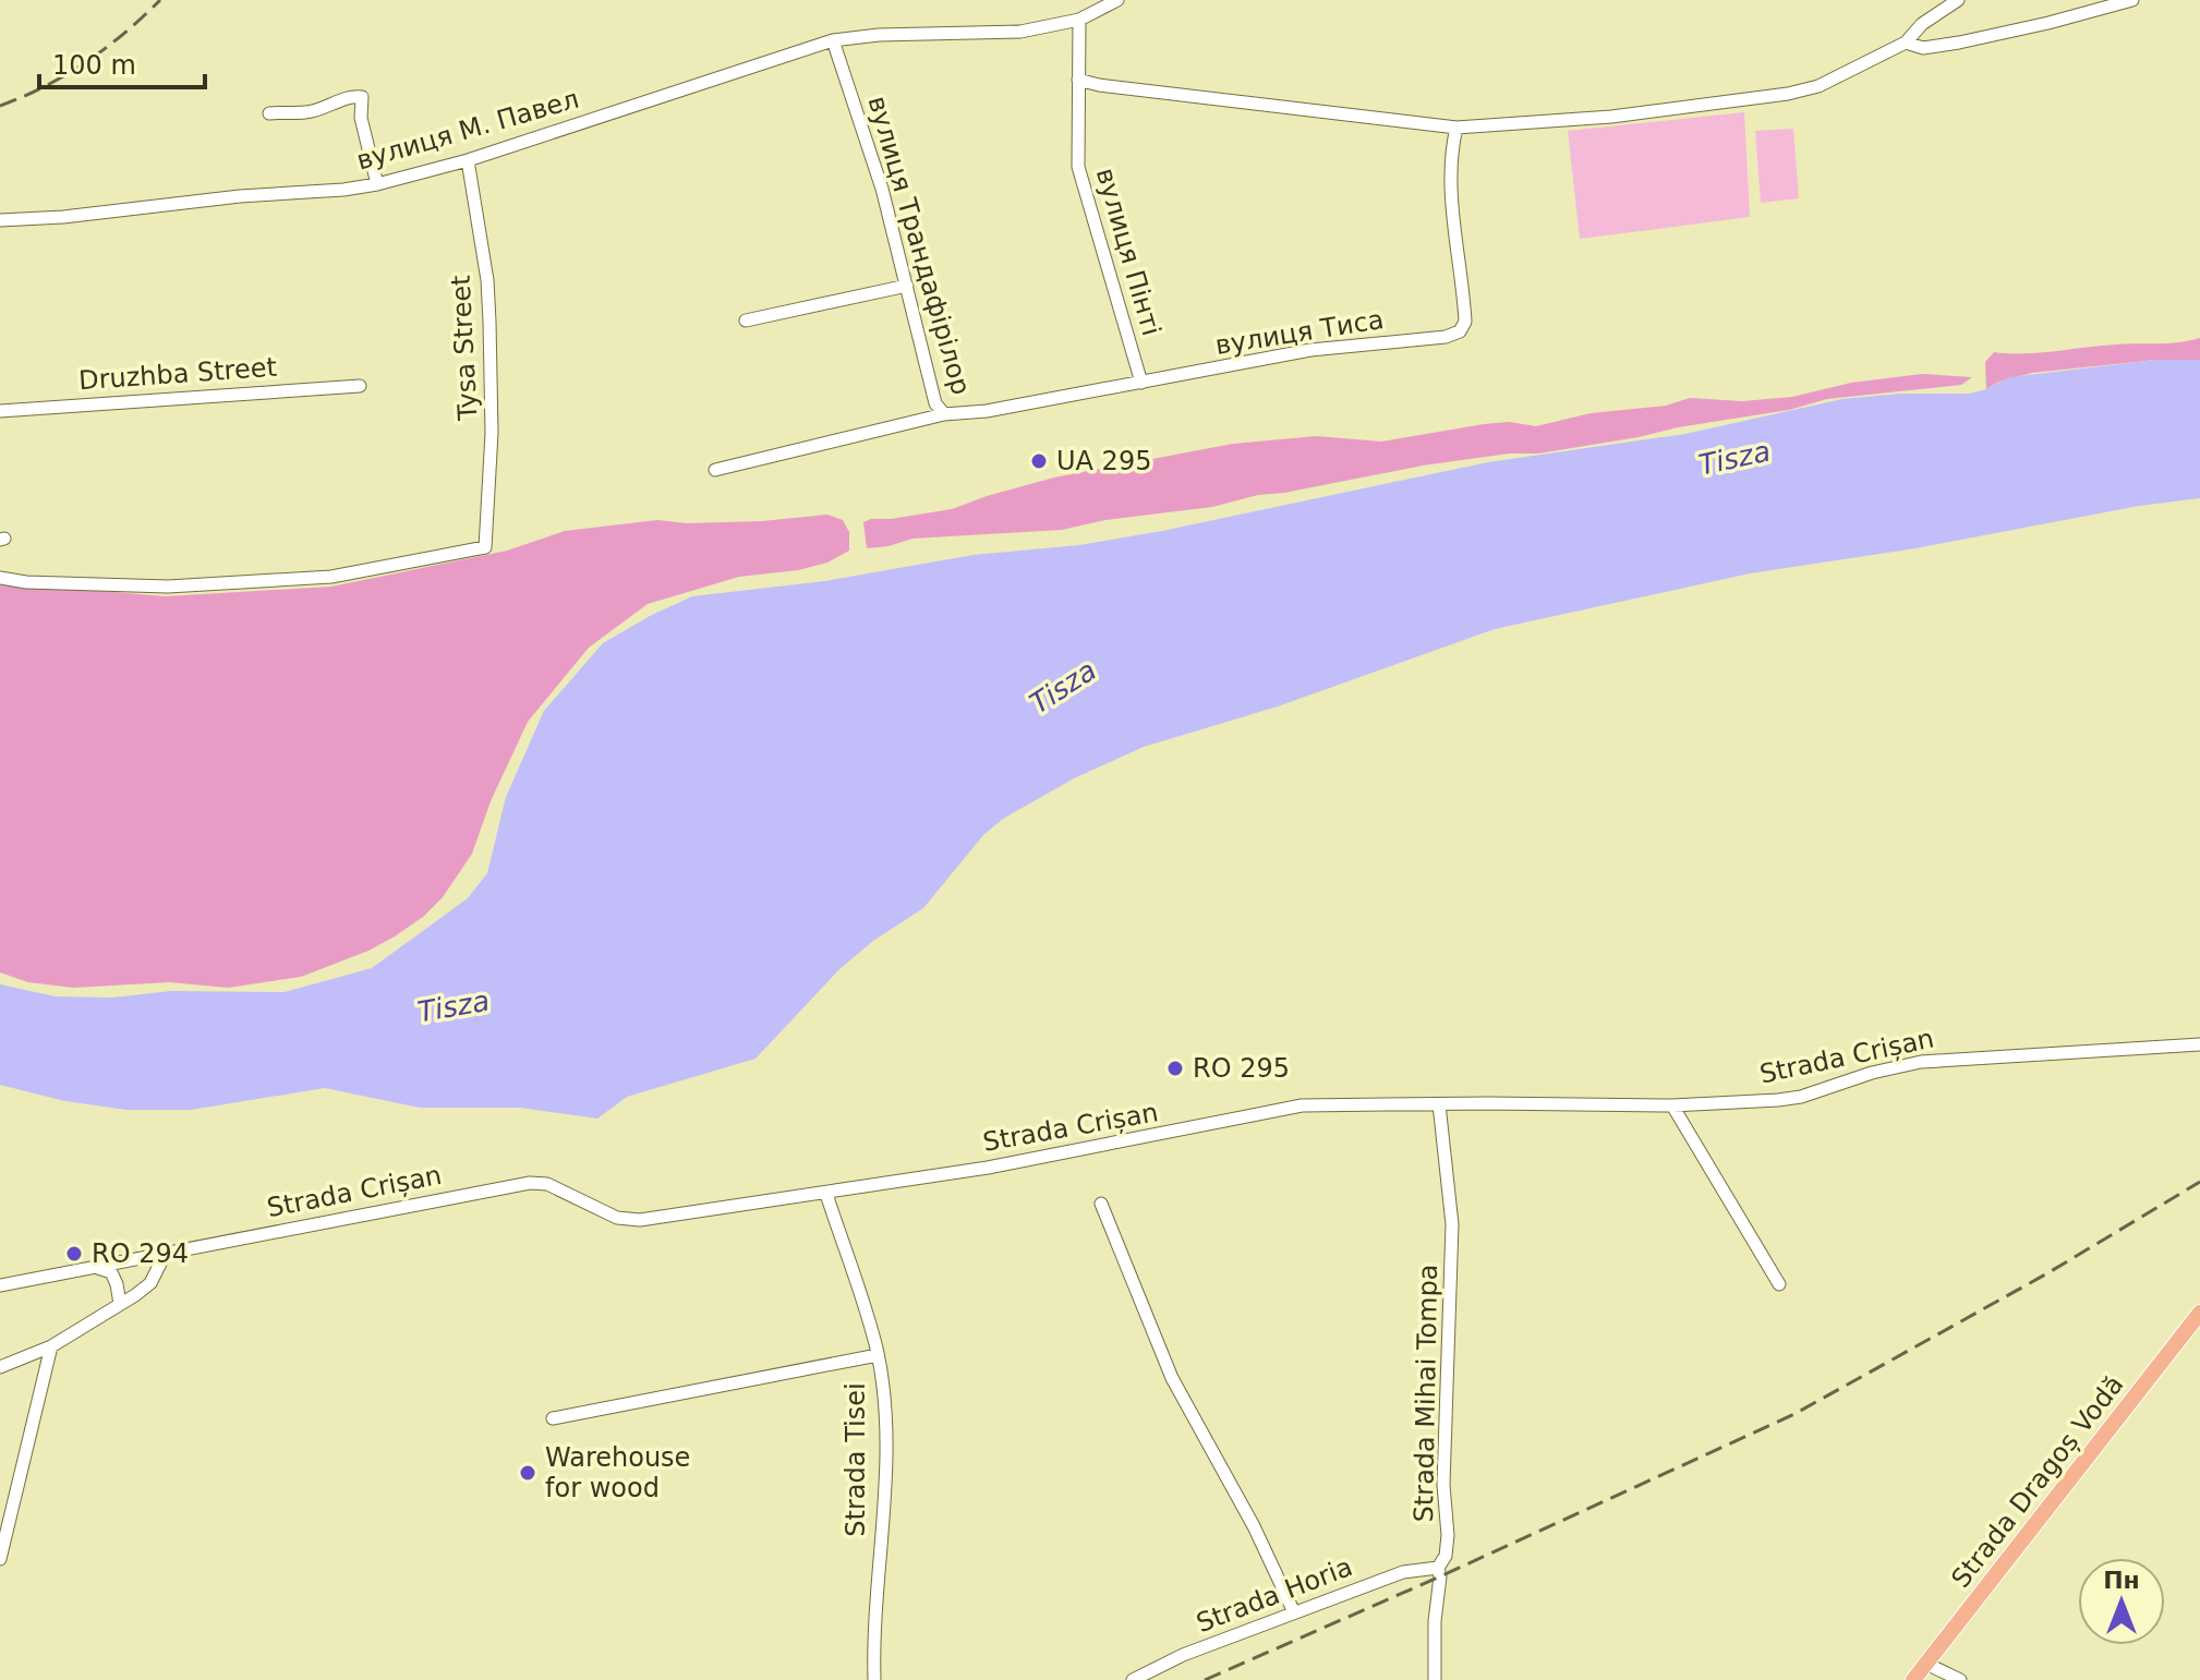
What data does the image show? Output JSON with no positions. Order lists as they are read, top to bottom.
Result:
{
  "streets": {
    "main road": ["Strada Dragoș Vodă"],
    "street": [
      "вулиця М. Павел",
      "вулиця Трандафірілор",
      "вулиця Пінті",
      "вулиця Тиса",
      "Tysa Street",
      "Druzhba Street",
      "Strada Crișan",
      "Strada Mihai Tompa",
      "Strada Tisei",
      "Strada Horia"
    ]
  },
  "crossings": [
    ["вулиця М. Павел", "вулиця Трандафірілор"],
    ["вулиця М. Павел", "вулиця Пінті"],
    ["вулиця М. Павел", "Tysa Street"],
    ["вулиця Трандафірілор", "вулиця Тиса"],
    ["вулиця Пінті", "вулиця Тиса"],
    ["Strada Crișan", "Strada Mihai Tompa"],
    ["Strada Crișan", "Strada Tisei"],
    ["Strada Mihai Tompa", "Strada Horia"]
  ],
  "water": ["Tisza"],
  "places": [
    "UA 295",
    "RO 295",
    "RO 294",
    "Warehouse for wood"
  ],
  "scale_bar": "100 m",
  "north": "top"
}
